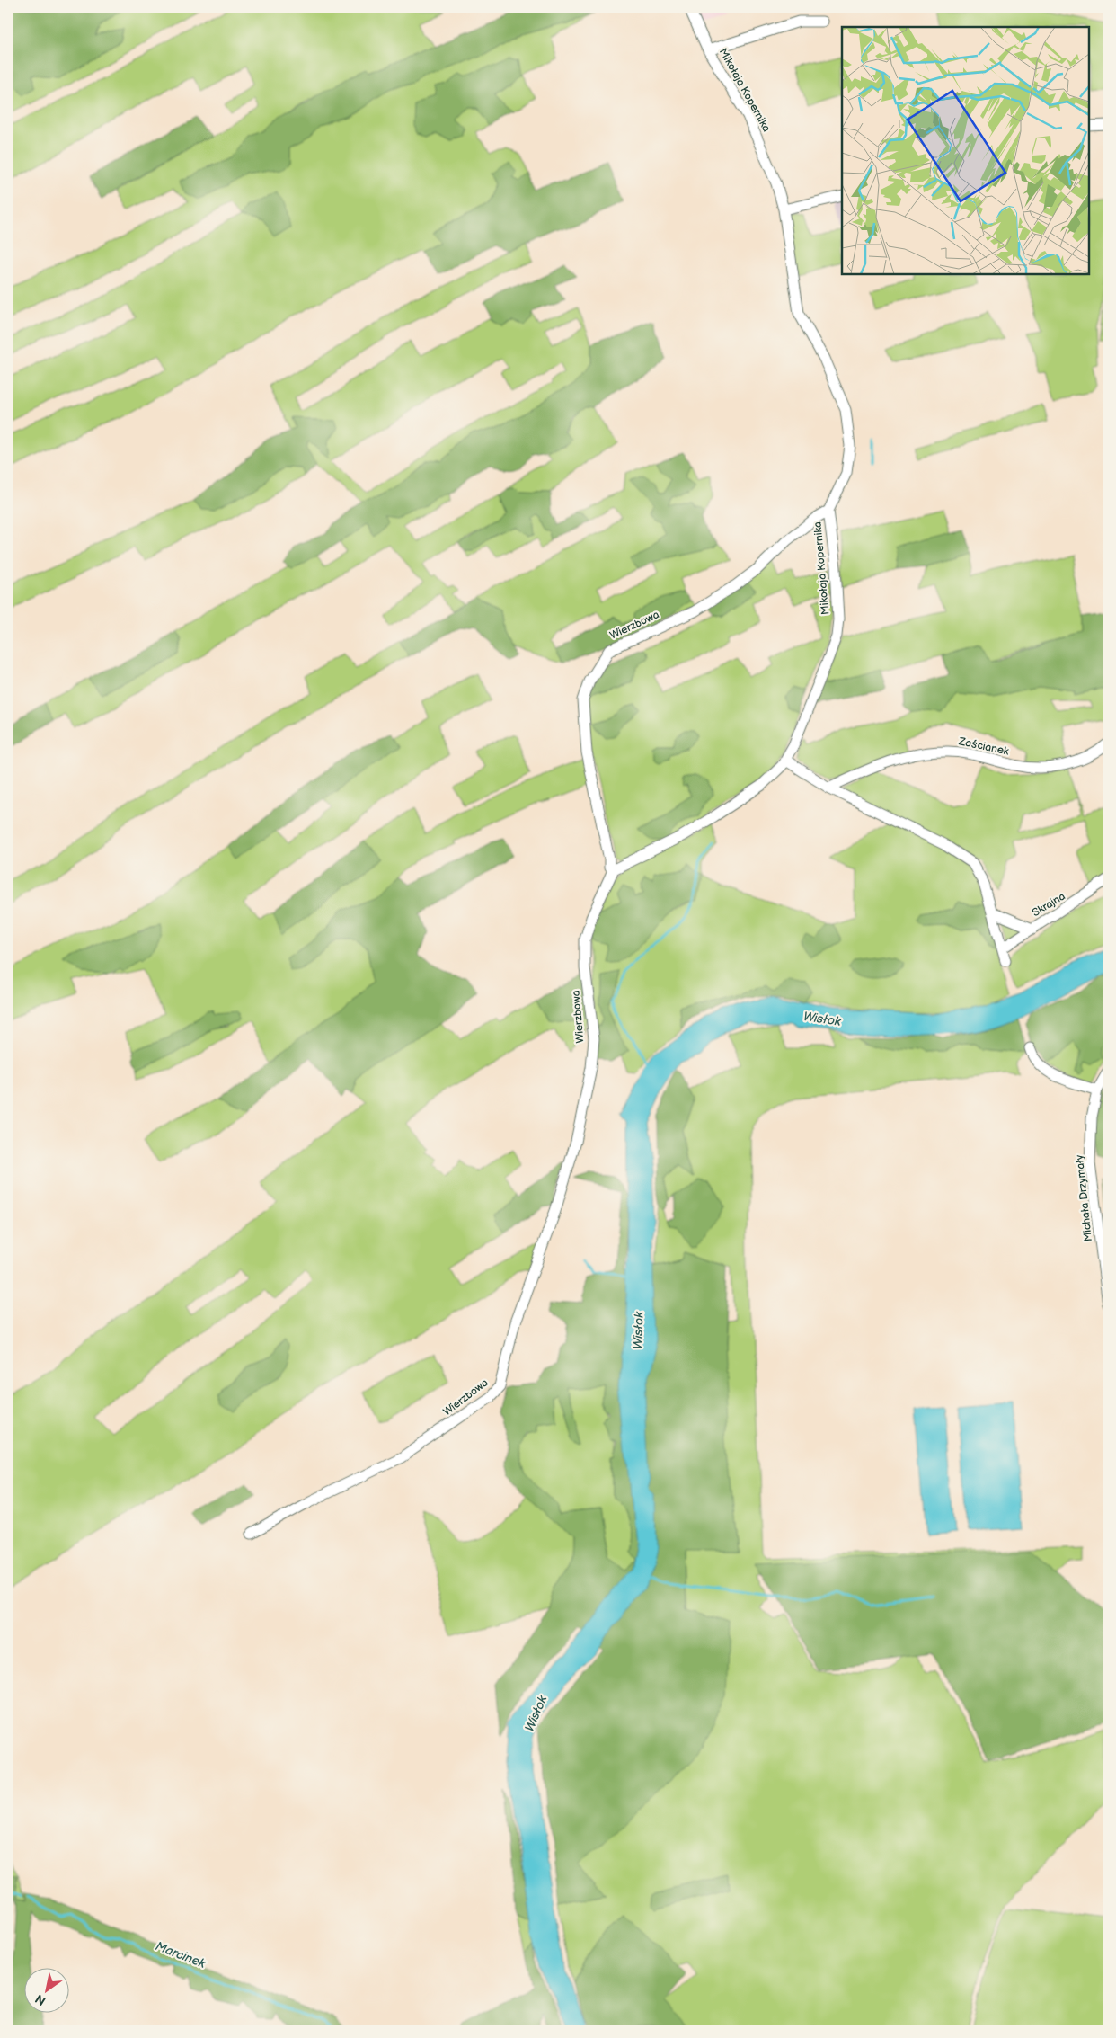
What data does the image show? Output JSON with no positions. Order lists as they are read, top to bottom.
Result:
{
  "streets": {
    "street": [
      "Mikołaja Kopernika",
      "Wierzbowa",
      "Zaścianek",
      "Skrajna",
      "Michała Drzymały"
    ]
  },
  "crossings": [
    ["Mikołaja Kopernika", "Wierzbowa"]
  ],
  "water": ["Wisłok", "Marcinek"],
  "north": "bottom left"
}
